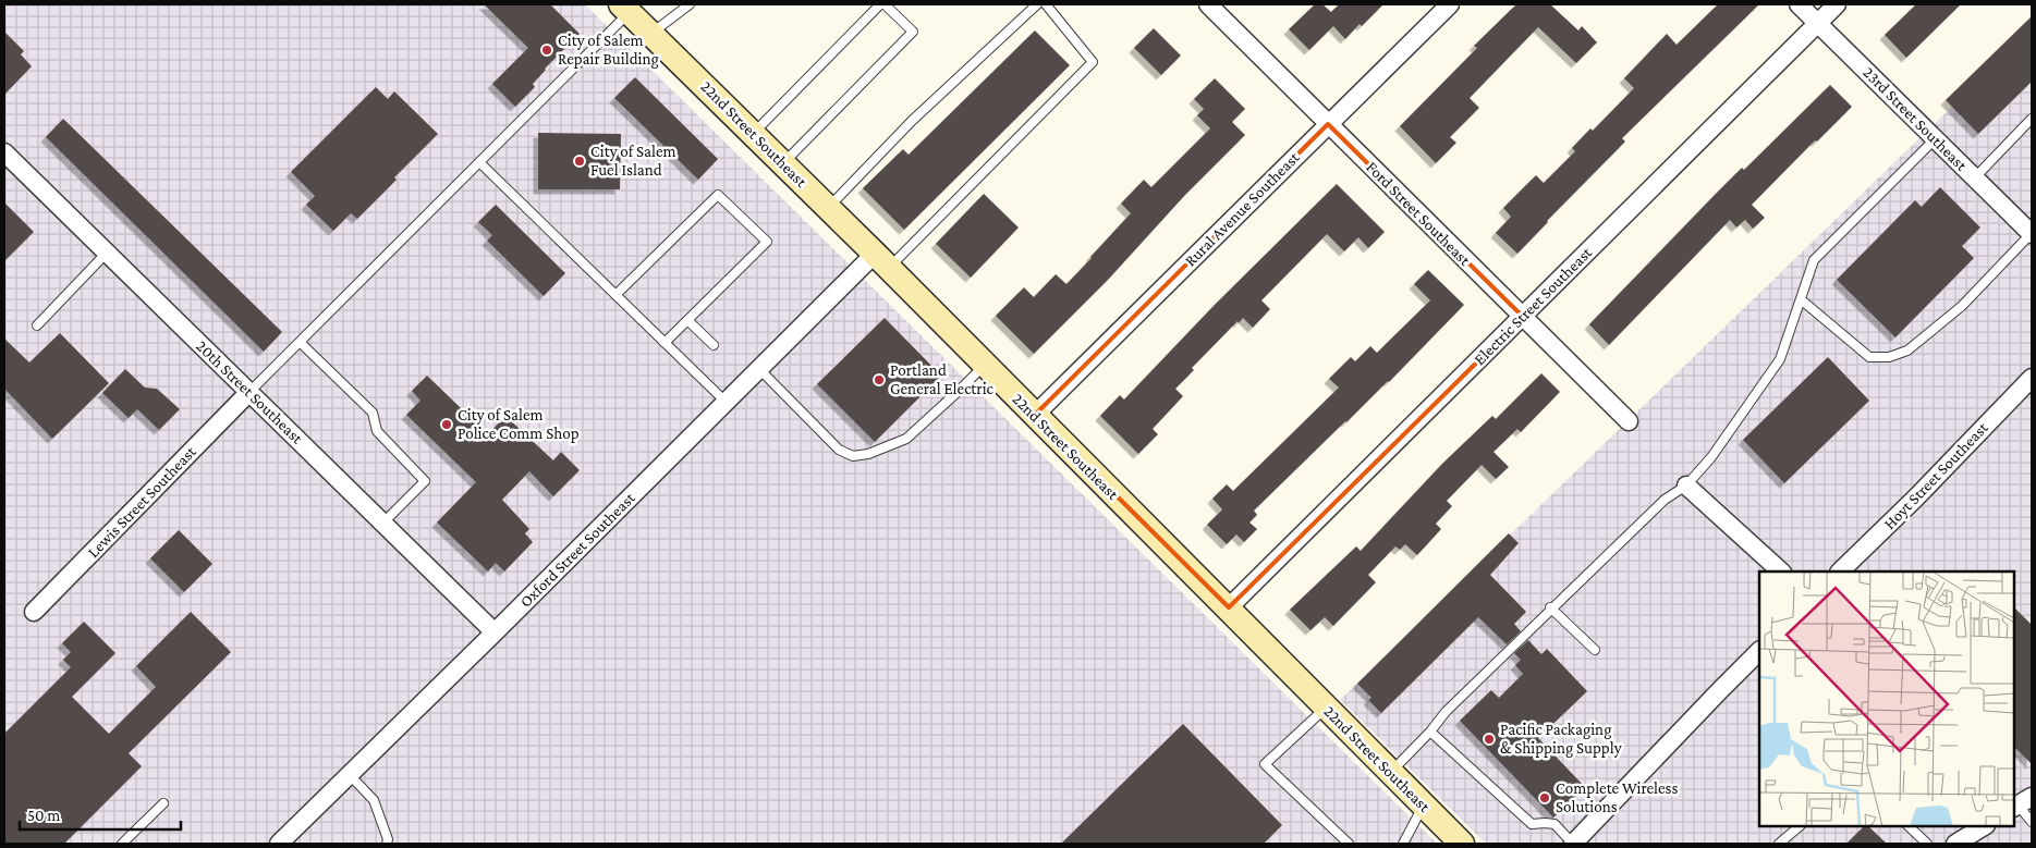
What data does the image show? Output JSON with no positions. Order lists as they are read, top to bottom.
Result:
{
  "streets": {
    "street": [
      "23rd Street Southeast",
      "22nd Street Southeast",
      "Rural Avenue Southeast",
      "Ford Street Southeast",
      "Electric Street Southeast",
      "20th Street Southeast",
      "Hoyt Street Southeast",
      "Lewis Street Southeast",
      "Oxford Street Southeast"
    ]
  },
  "crossings": [
    ["23rd Street Southeast", "Electric Street Southeast"],
    ["22nd Street Southeast", "Rural Avenue Southeast"],
    ["22nd Street Southeast", "Electric Street Southeast"],
    ["22nd Street Southeast", "Oxford Street Southeast"],
    ["Rural Avenue Southeast", "Ford Street Southeast"],
    ["Ford Street Southeast", "Electric Street Southeast"],
    ["20th Street Southeast", "Lewis Street Southeast"],
    ["20th Street Southeast", "Oxford Street Southeast"]
  ],
  "places": [
    "City of Salem Repair Building",
    "City of Salem Fuel Island",
    "Portland General Electric",
    "City of Salem Police Comm Shop",
    "Pacific Packaging & Shipping Supply",
    "Complete Wireless Solutions"
  ],
  "scale_bar": "50 m"
}
